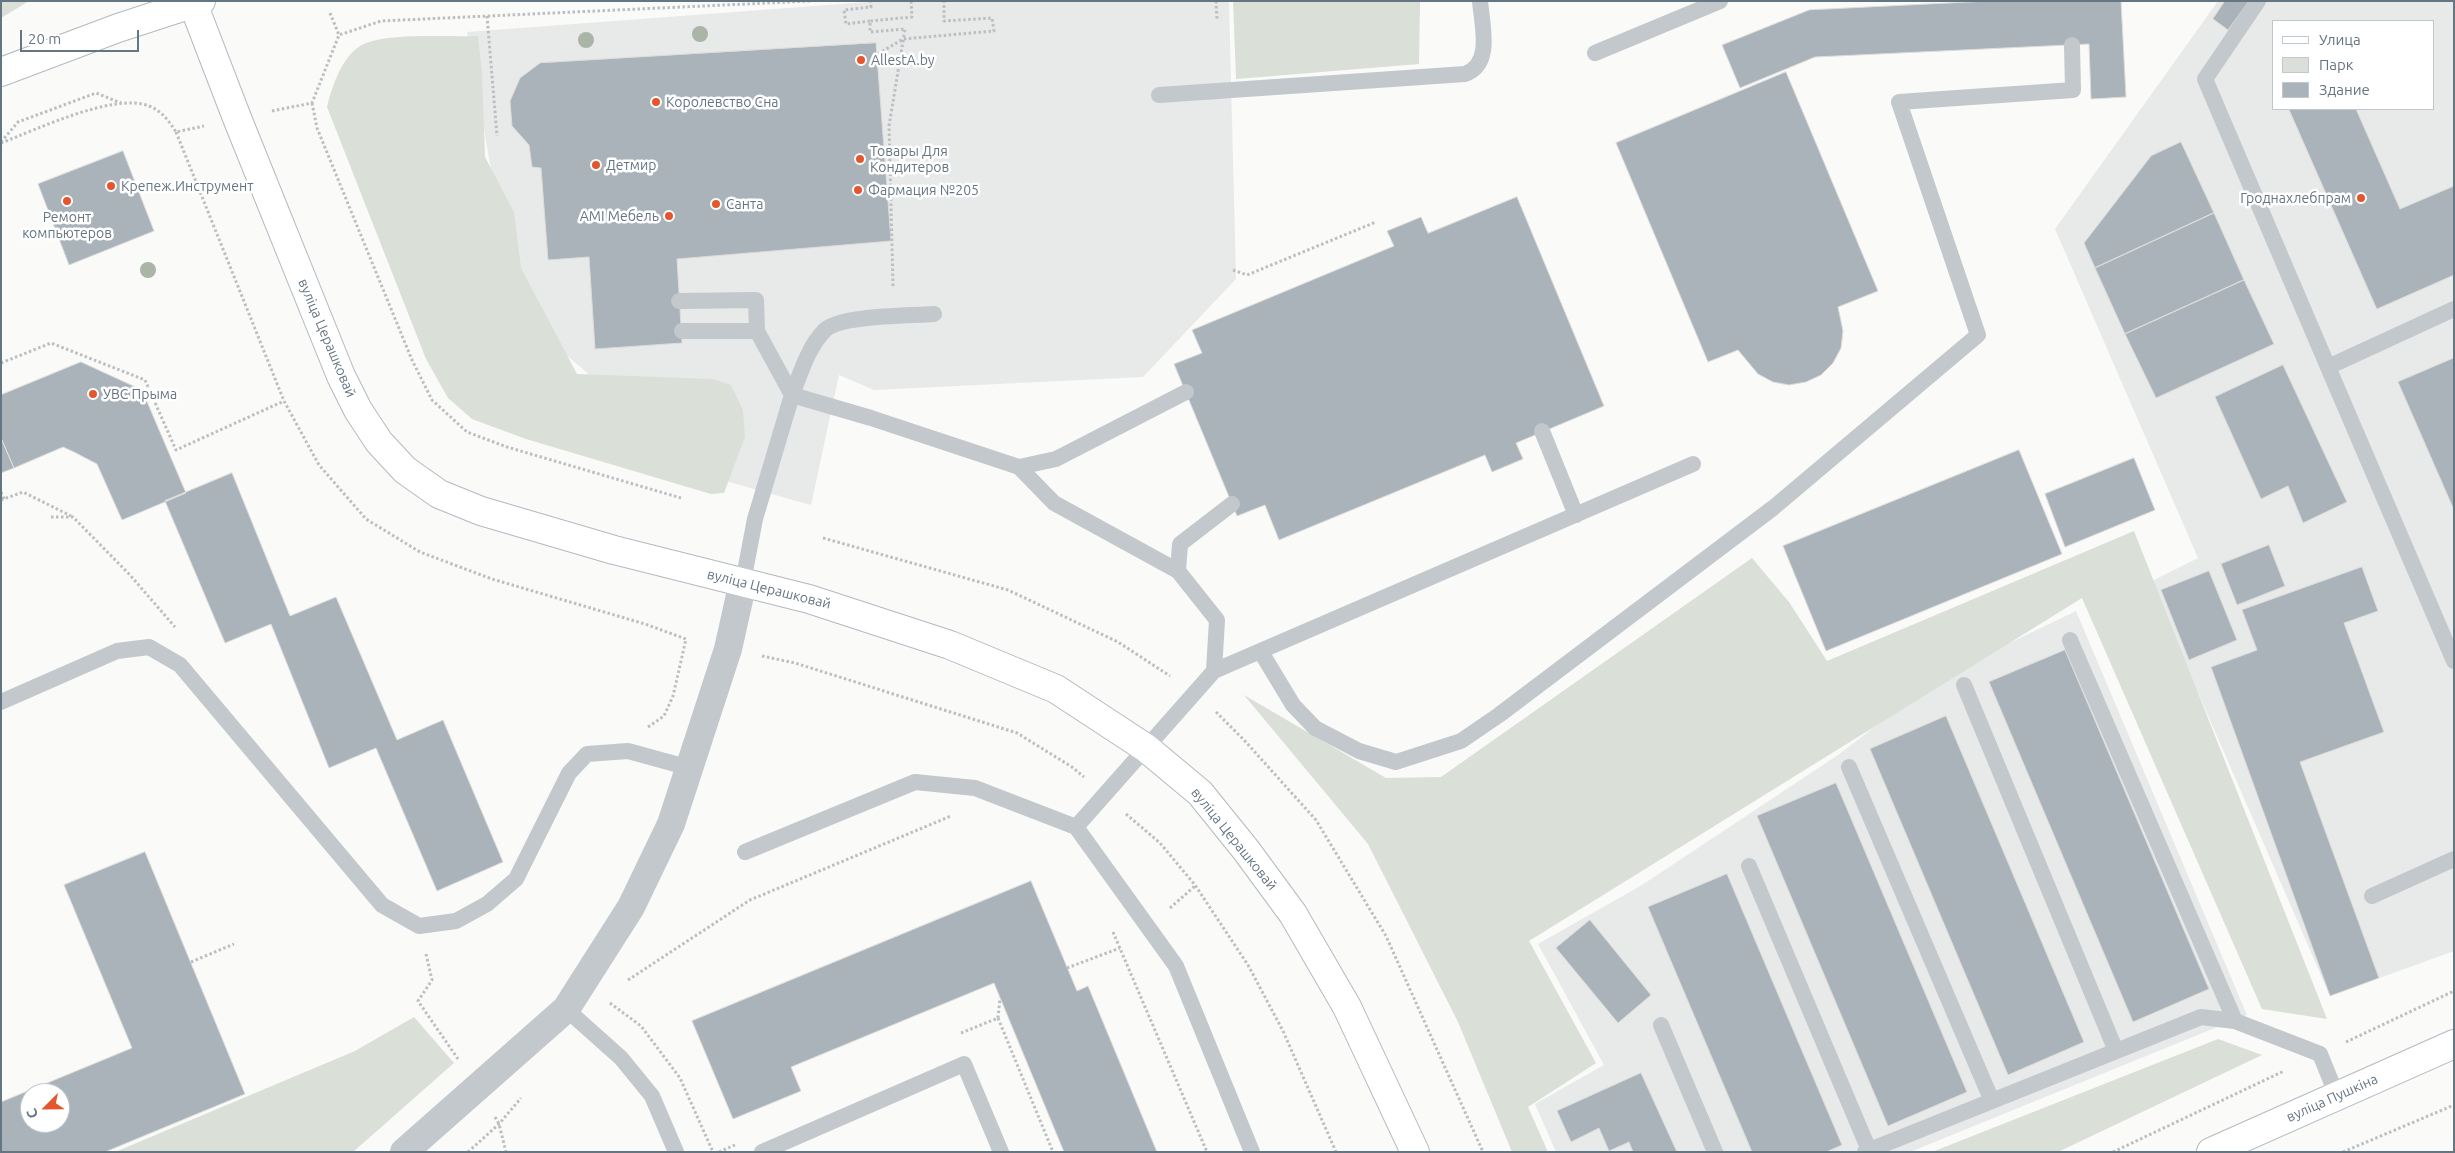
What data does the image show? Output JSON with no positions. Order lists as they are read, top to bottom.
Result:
{
  "streets": {
    "street": ["вуліца Церашковай", "вуліца Пушкіна"]
  },
  "places": [
    "AllestA.by",
    "Королевство Сна",
    "Товары Для Кондитеров",
    "Детмир",
    "Крепеж.Инструмент",
    "Фармация №205",
    "Гроднахлебпрам",
    "Ремонт компьютеров",
    "Санта",
    "AMI Мебель",
    "УВС Прыма"
  ],
  "legend": ["Улица", "Парк", "Здание"],
  "scale_bar": "20 m",
  "north": "bottom left"
}
